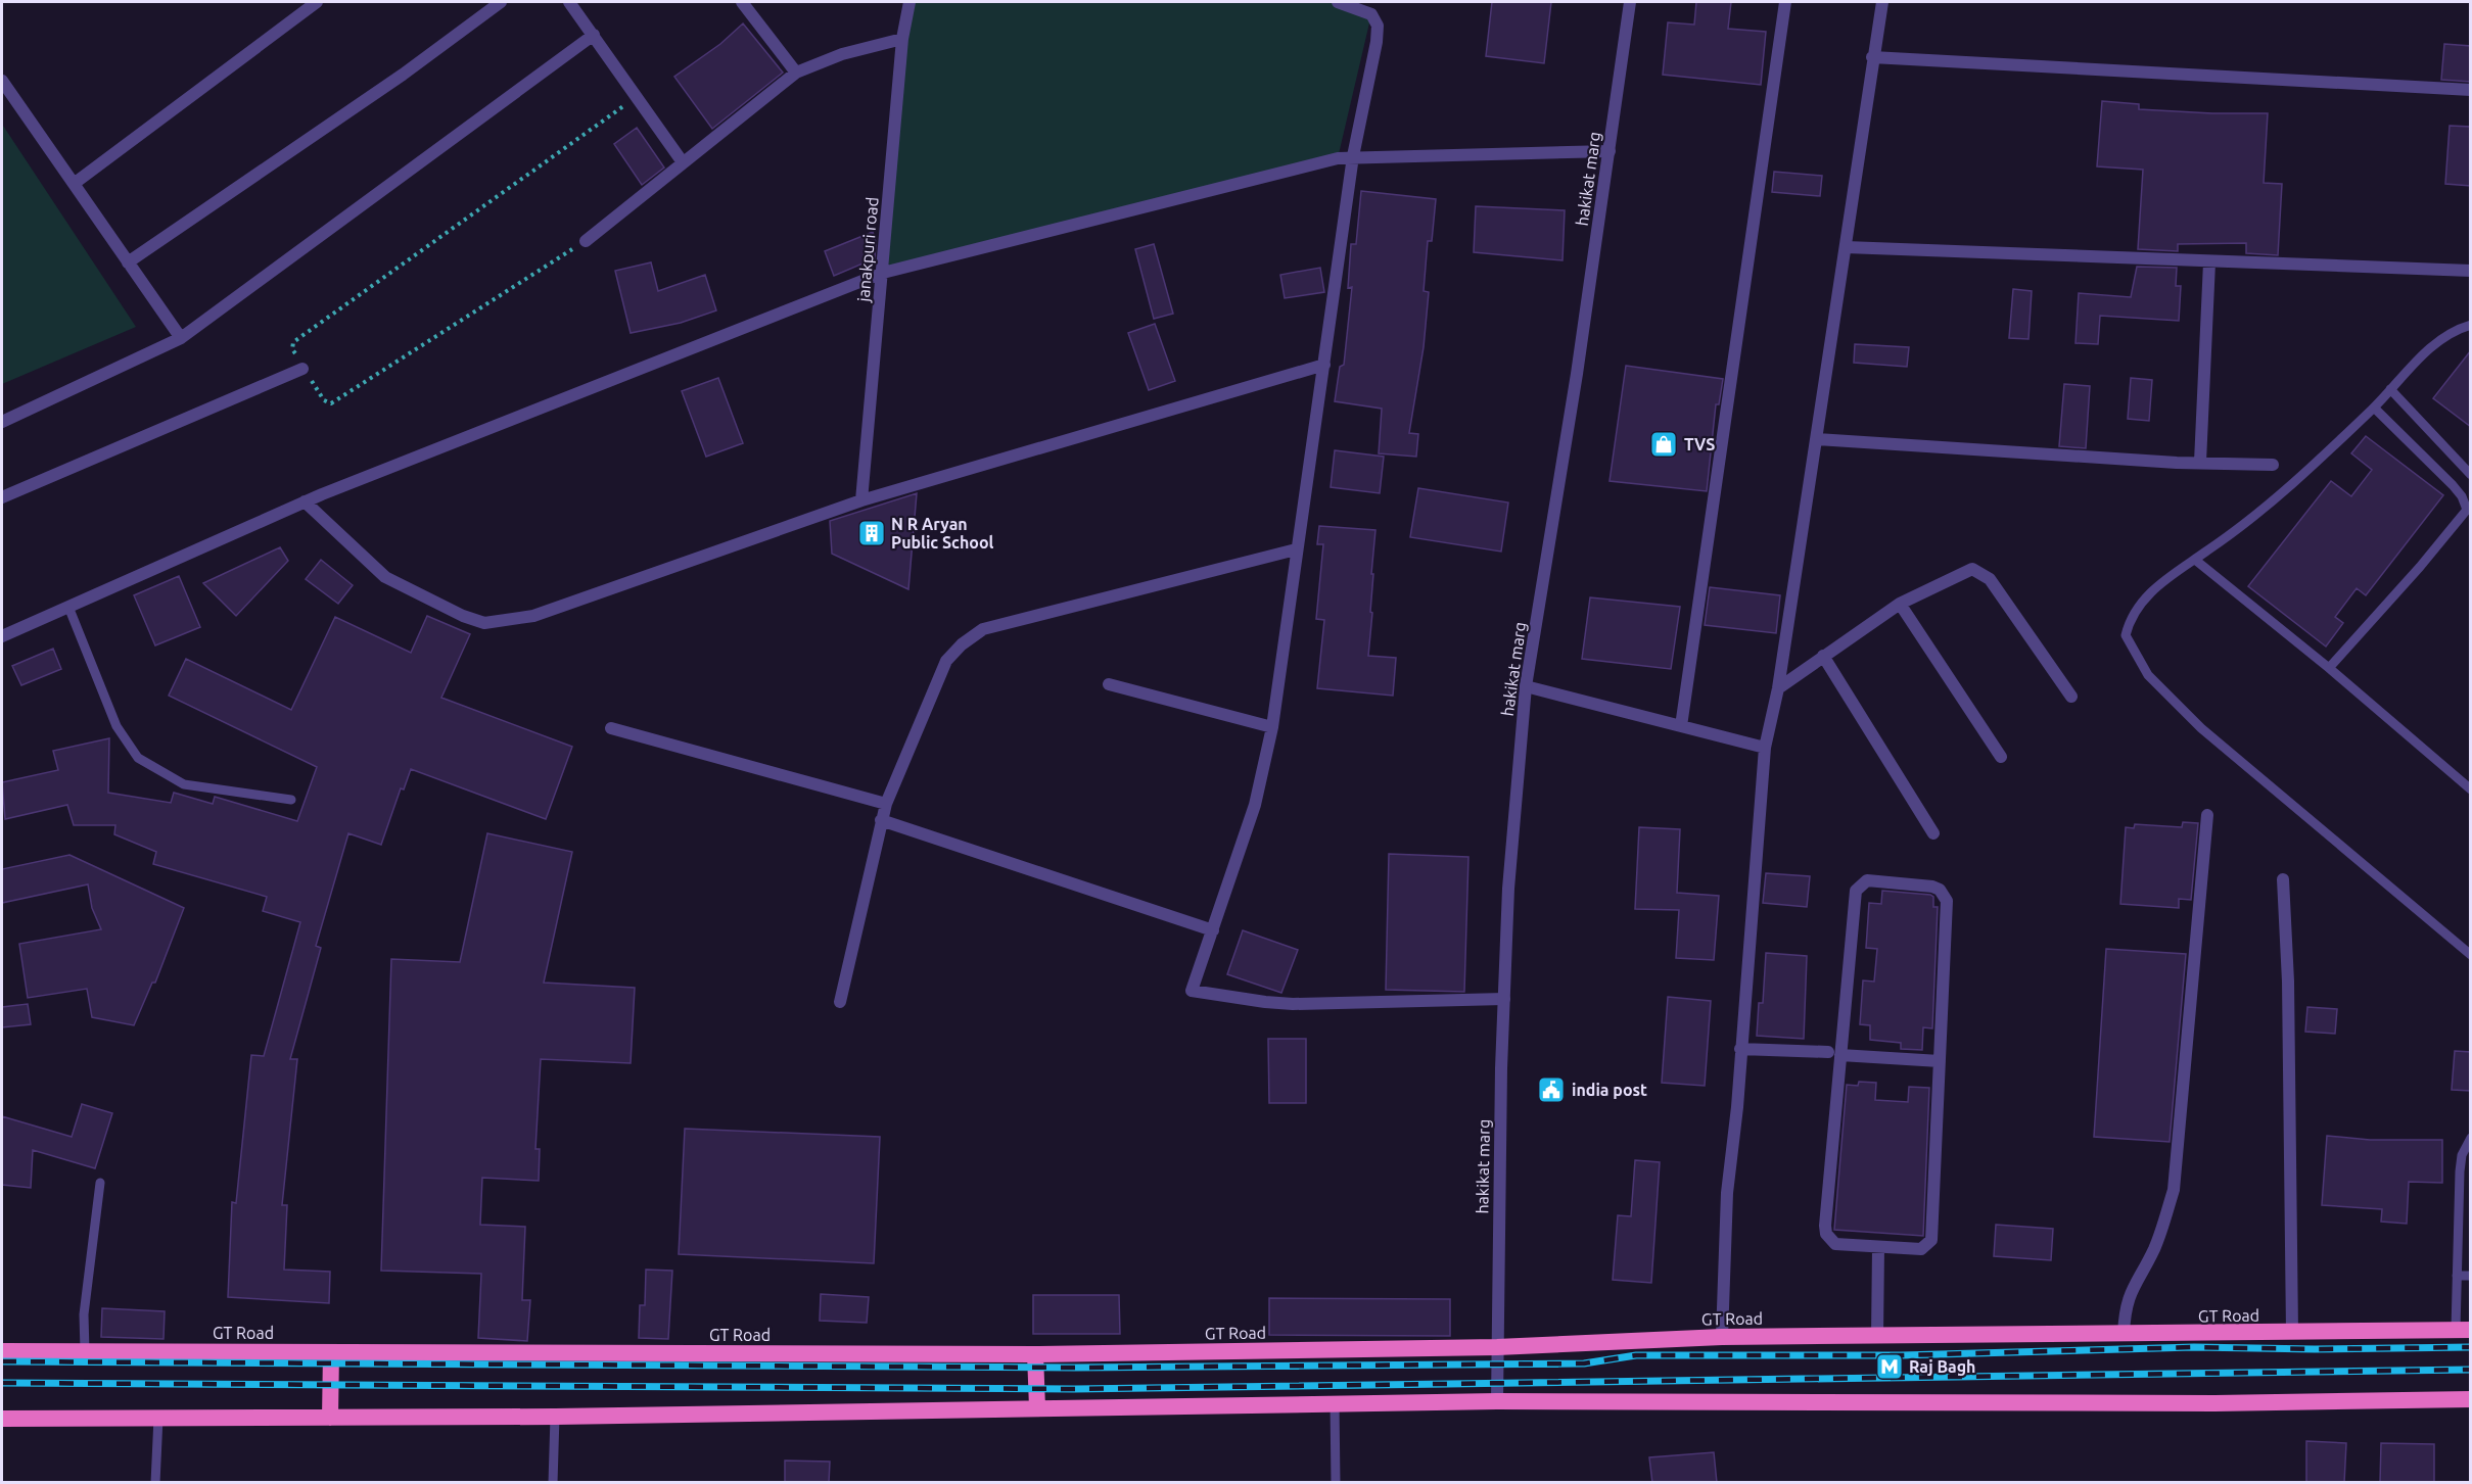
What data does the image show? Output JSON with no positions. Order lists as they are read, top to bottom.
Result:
{
  "streets": {
    "highway": ["GT Road"],
    "street": ["hakikat marg", "janakpuri road"]
  },
  "crossings": [
    ["hakikat marg", "GT Road"]
  ],
  "places": {
    "shop": ["TVS"],
    "building": ["N R Aryan Public School"],
    "public building": ["india post"],
    "metro station": ["Raj Bagh"]
  }
}
